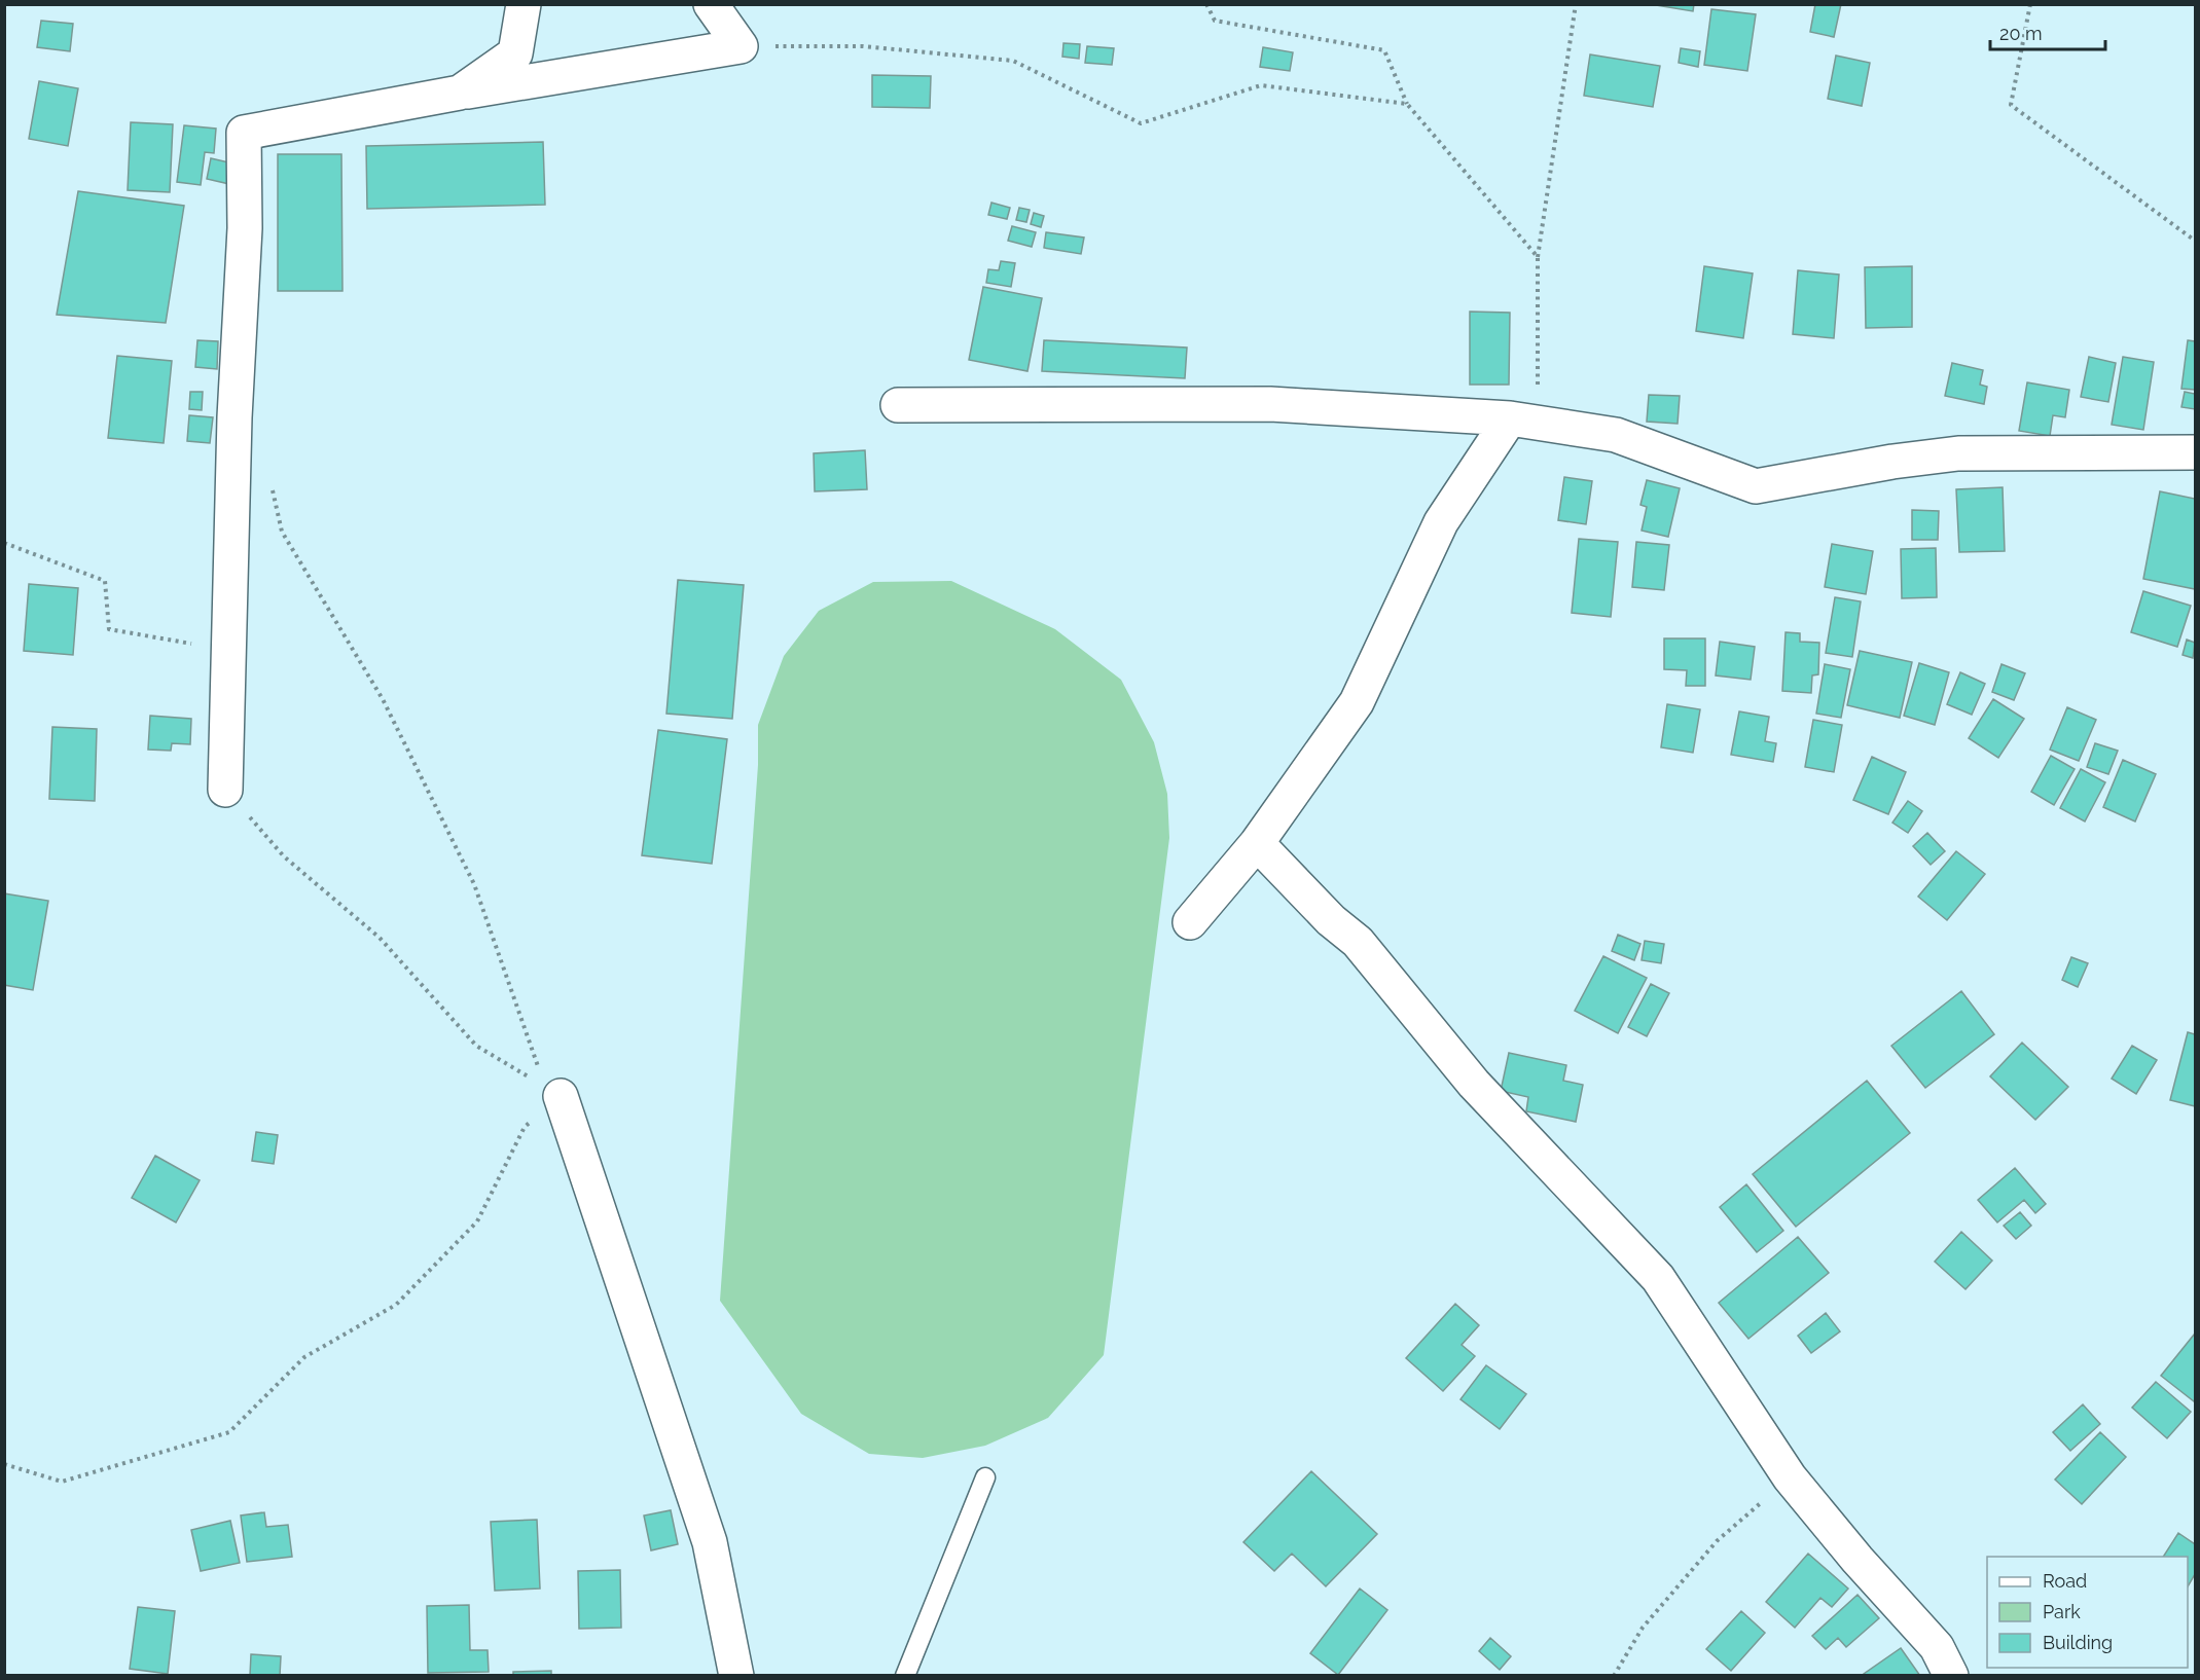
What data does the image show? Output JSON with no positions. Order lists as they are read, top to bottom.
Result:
{
  "legend": ["Road", "Park", "Building"],
  "scale_bar": "20 m"
}
